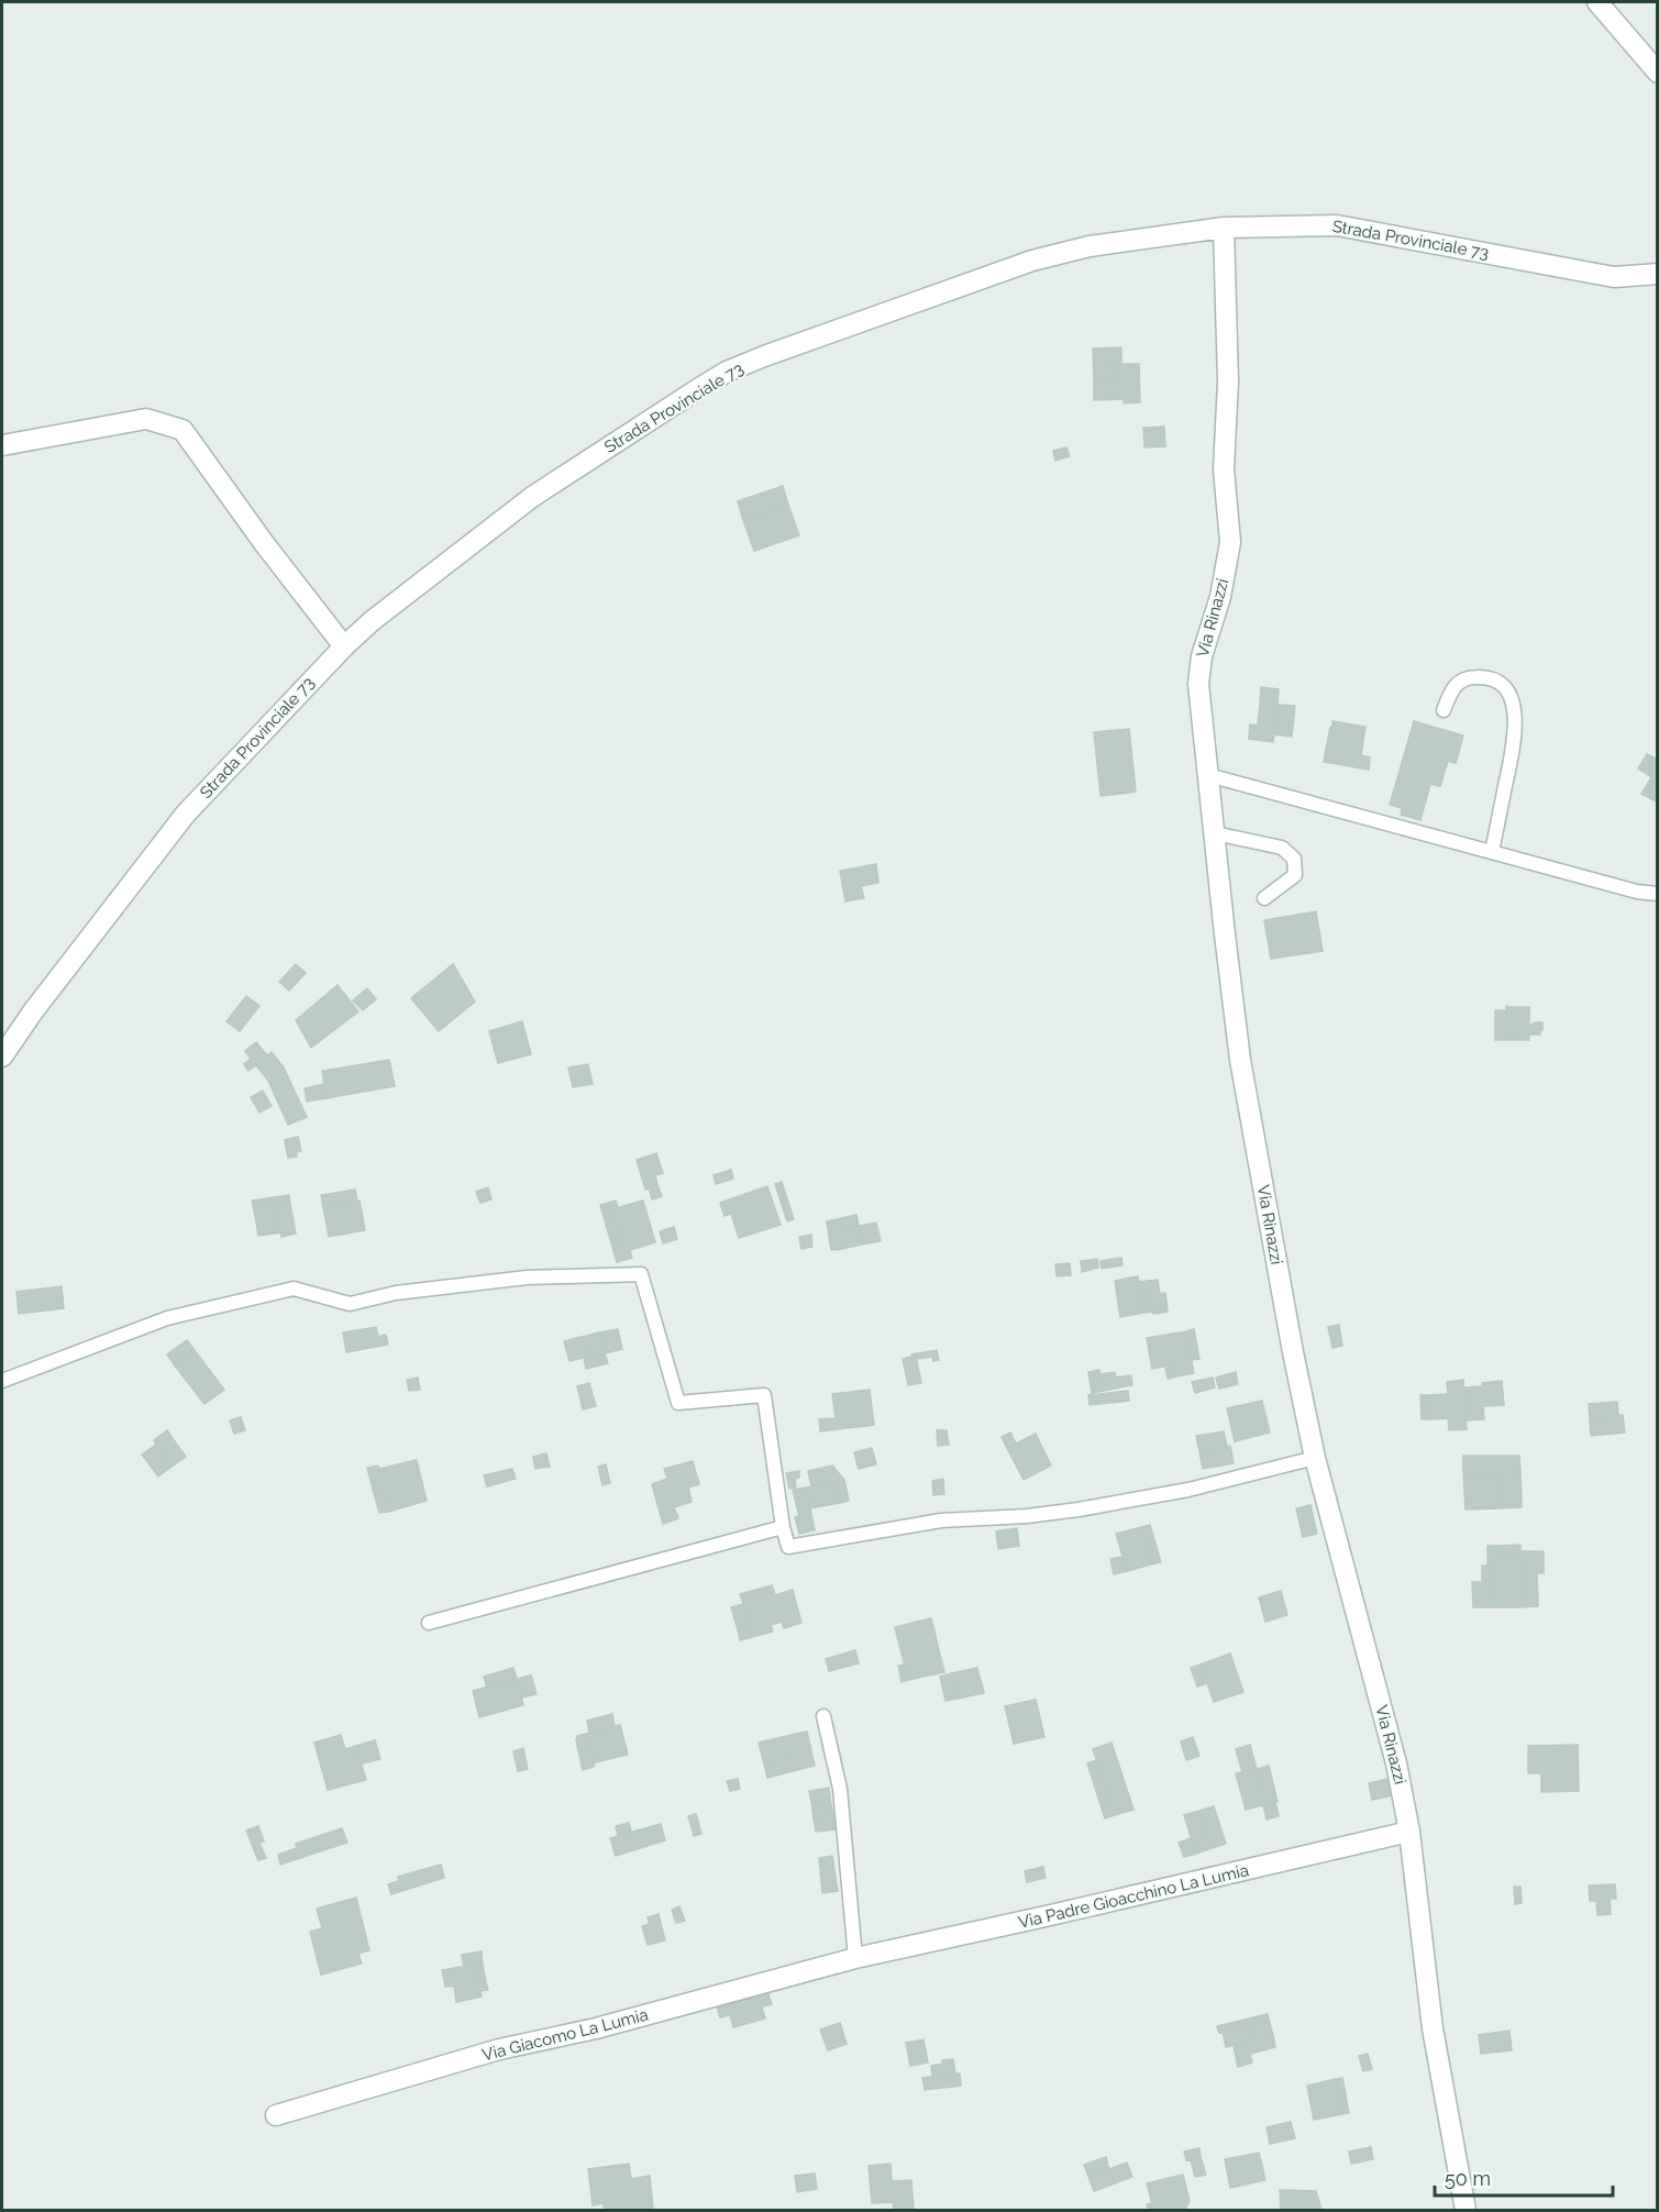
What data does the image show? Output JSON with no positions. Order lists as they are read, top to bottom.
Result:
{
  "streets": {
    "street": [
      "Strada Provinciale 73",
      "Via Rinazzi",
      "Via Padre Gioacchino La Lumia",
      "Via Giacomo La Lumia"
    ]
  },
  "crossings": [
    ["Strada Provinciale 73", "Via Rinazzi"],
    ["Via Rinazzi", "Via Padre Gioacchino La Lumia"],
    ["Via Padre Gioacchino La Lumia", "Via Giacomo La Lumia"]
  ],
  "scale_bar": "50 m"
}
